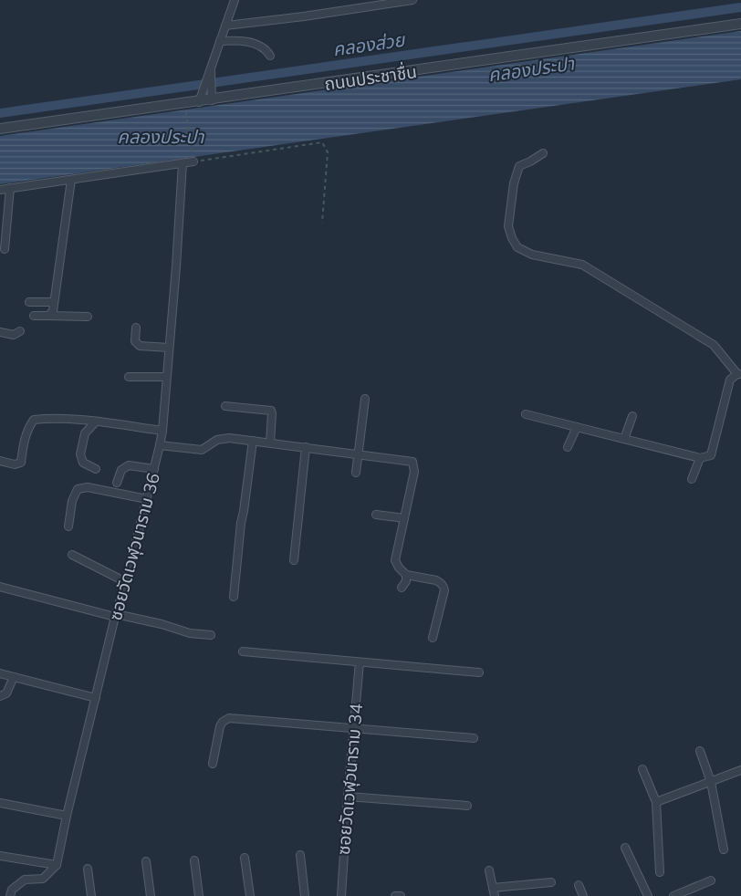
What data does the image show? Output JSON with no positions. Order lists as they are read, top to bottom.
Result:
{
  "streets": {
    "street": ["ถนนประชาชื่น", "ซอยวัดเวฬุวนาราม 36", "ซอยวัดเวฬุวนาราม 34"]
  },
  "water": ["คลองส่วย", "คลองประปา"]
}
